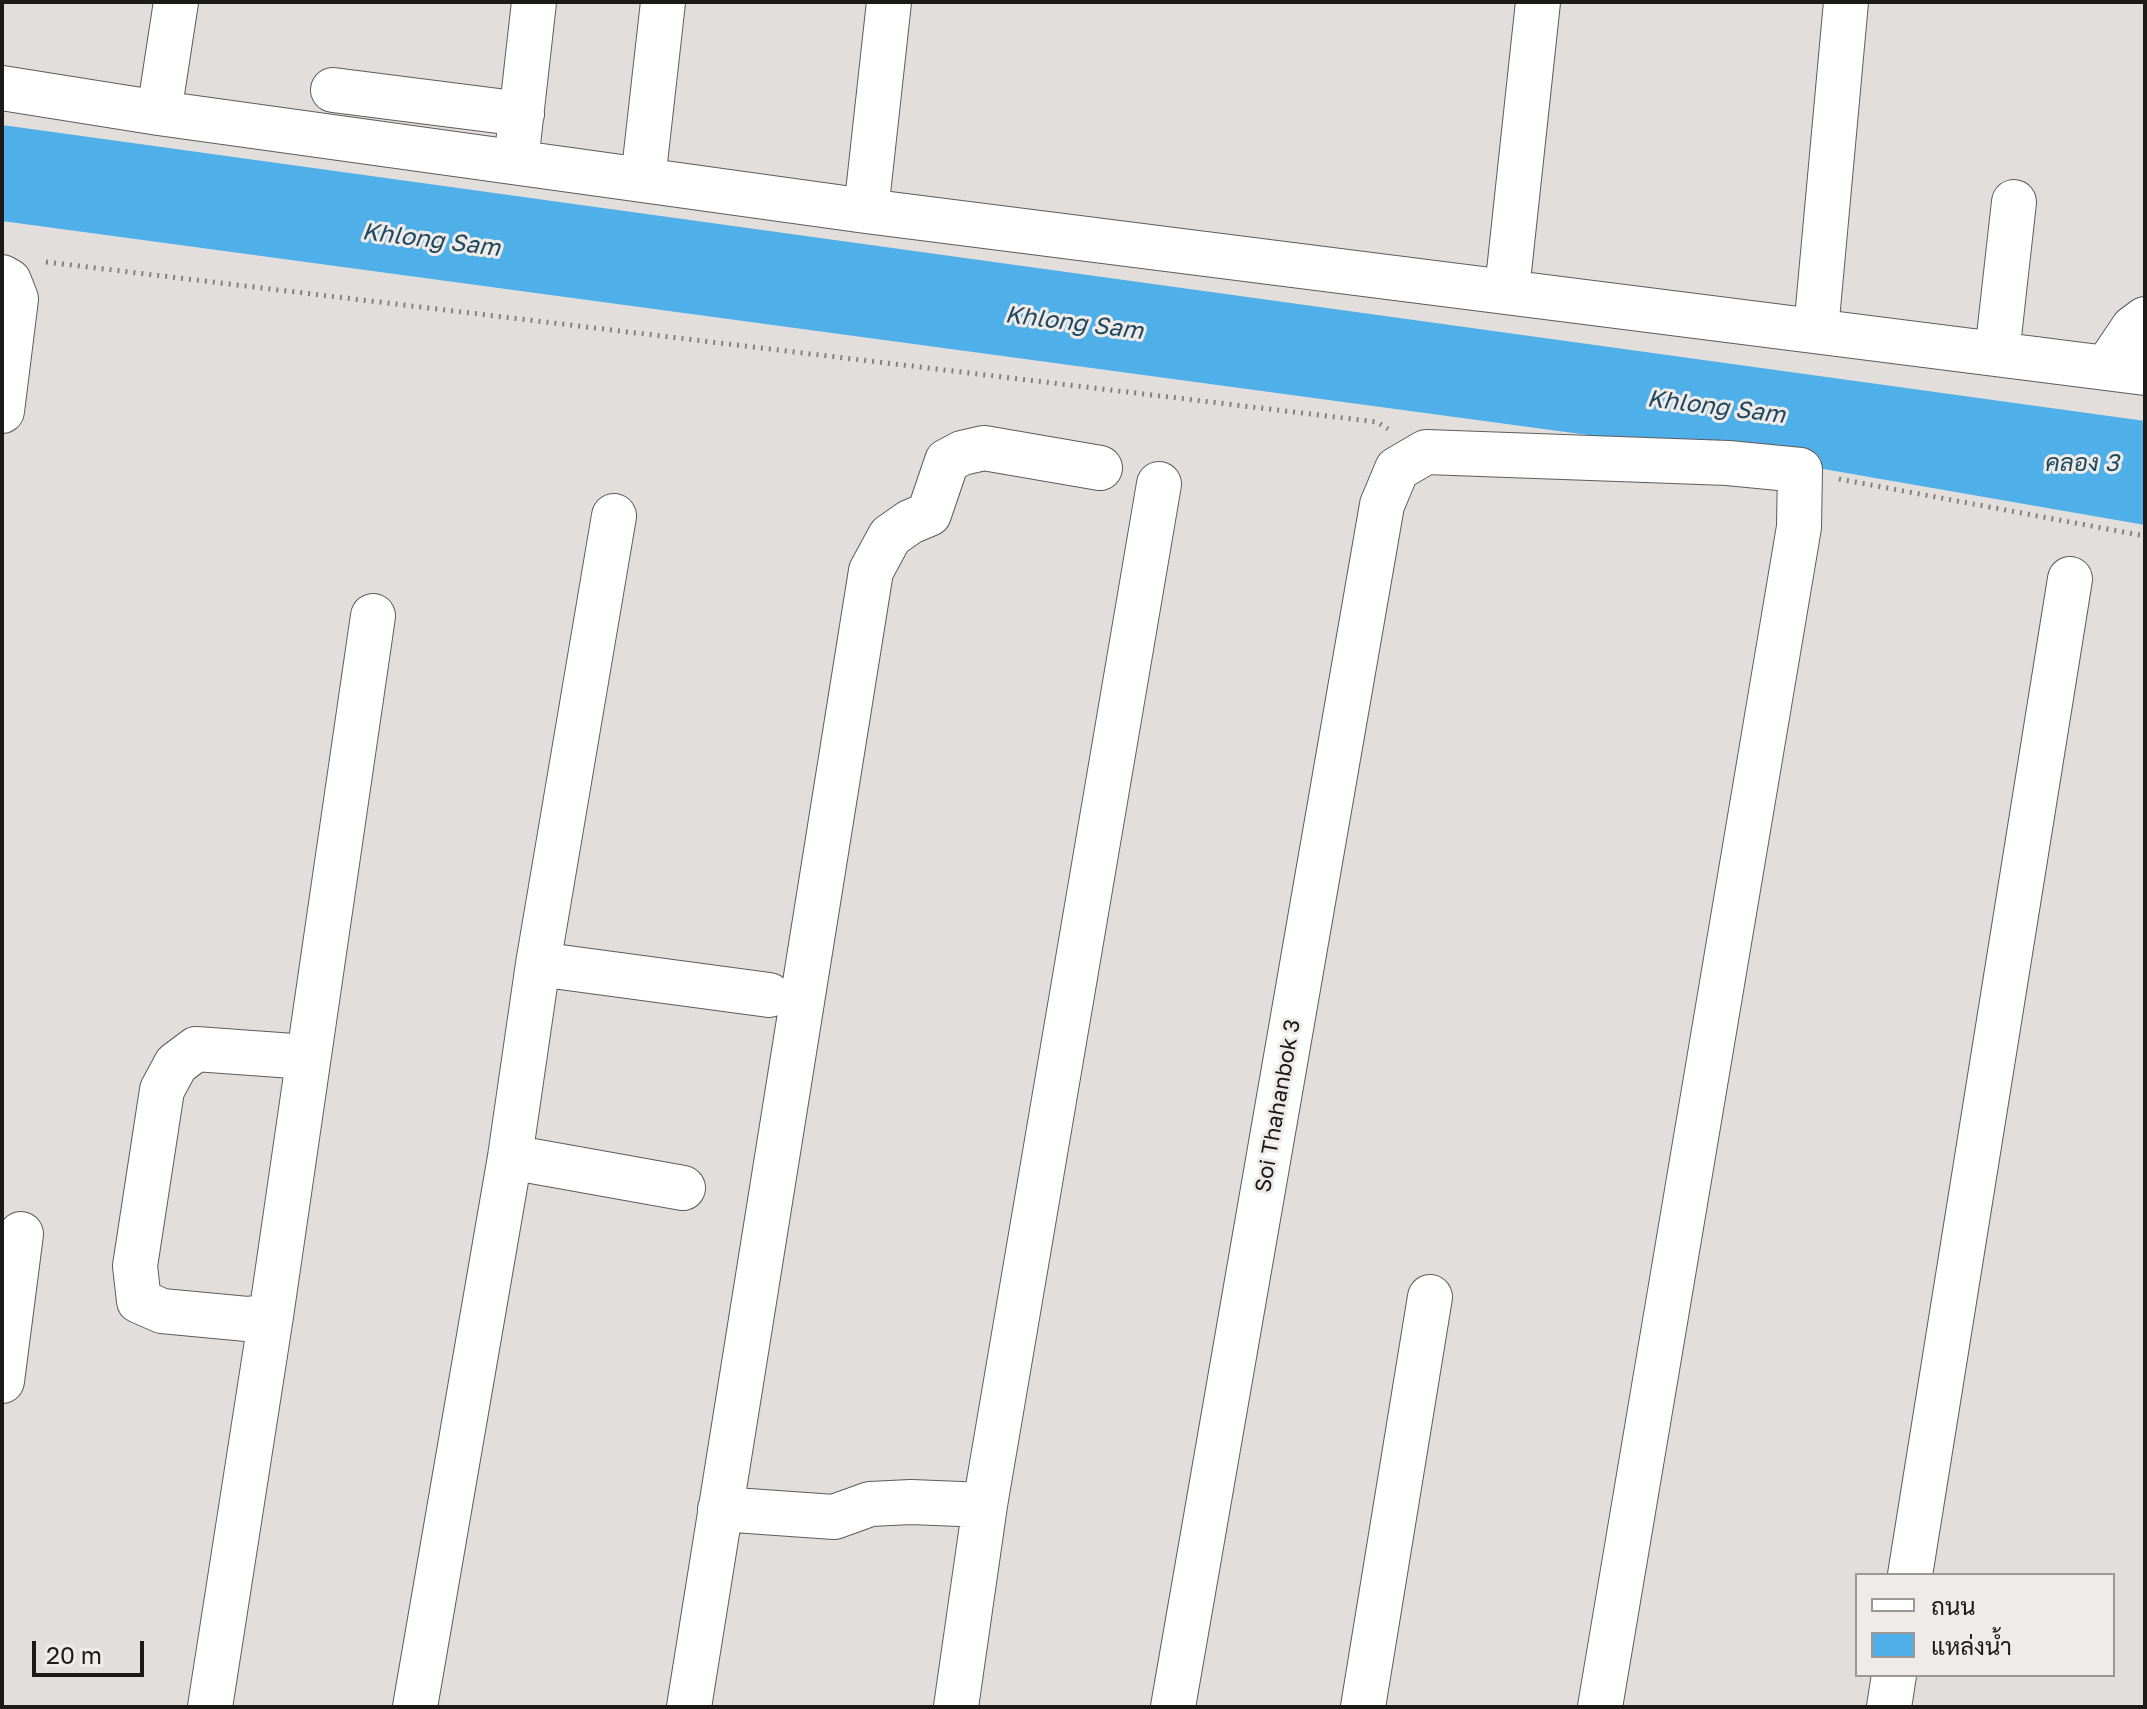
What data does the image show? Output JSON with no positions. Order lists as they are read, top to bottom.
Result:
{
  "streets": {
    "street": ["Soi Thahanbok 3"]
  },
  "water": ["Khlong Sam", "คลอง 3"],
  "legend": ["ถนน", "แหล่งน้ำ"],
  "scale_bar": "20 m"
}
